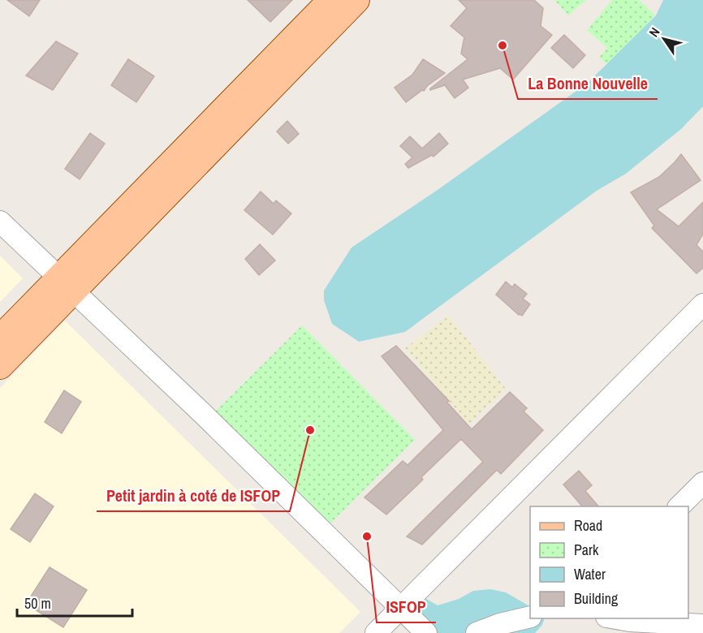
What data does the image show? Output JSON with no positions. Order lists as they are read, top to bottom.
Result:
{
  "places": ["La Bonne Nouvelle", "Petit jardin à coté de ISFOP", "ISFOP"],
  "legend": [
    "Road",
    "Park",
    "Water",
    "Building"
  ],
  "scale_bar": "50 m",
  "north": "top left"
}
